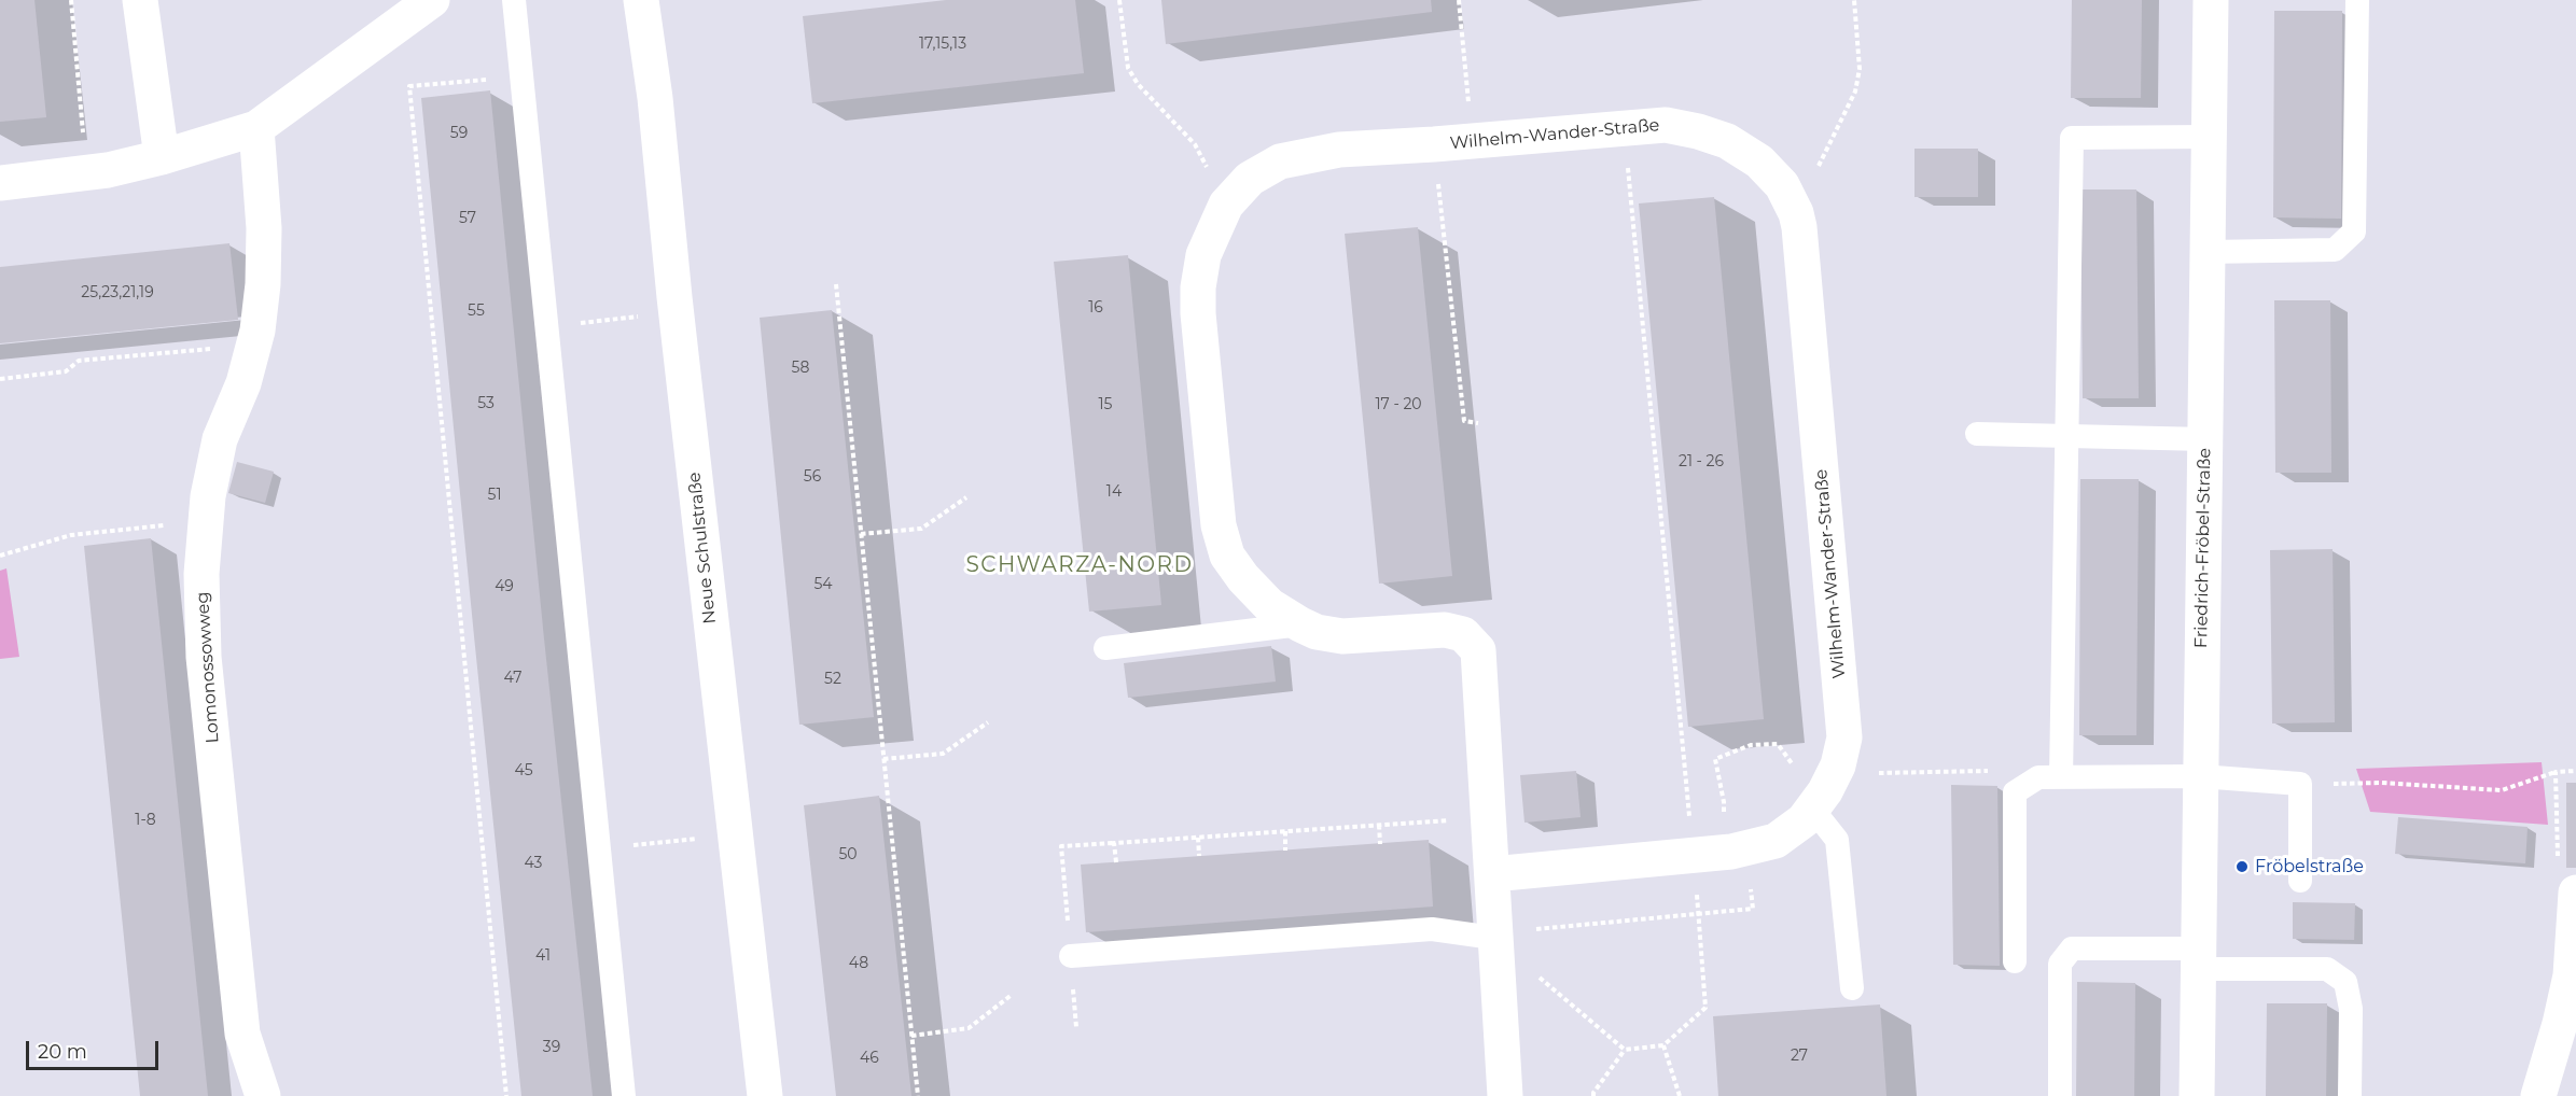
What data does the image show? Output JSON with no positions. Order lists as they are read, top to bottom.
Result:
{
  "streets": {
    "street": [
      "Wilhelm-Wander-Straße",
      "Neue Schulstraße",
      "Friedrich-Fröbel-Straße",
      "Lomonossowweg"
    ]
  },
  "districts": ["SCHWARZA-NORD"],
  "places": ["Fröbelstraße"],
  "house_numbers": [
    "17,15,13",
    "59",
    "57",
    "25,23,21,19",
    "16",
    "55",
    "58",
    "53",
    "15",
    "17 - 20",
    "21 - 26",
    "56",
    "14",
    "51",
    "54",
    "49",
    "47",
    "52",
    "45",
    "1-8",
    "50",
    "43",
    "41",
    "48",
    "39",
    "27",
    "46"
  ],
  "scale_bar": "20 m"
}
